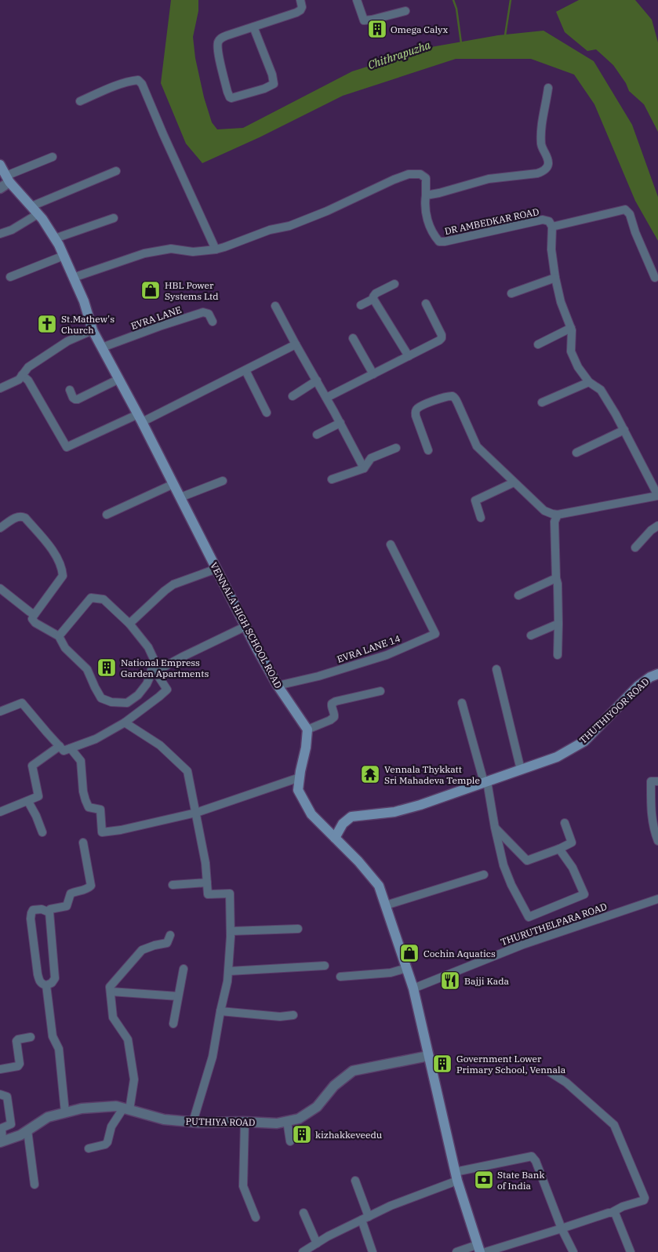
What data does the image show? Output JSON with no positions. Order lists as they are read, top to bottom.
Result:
{
  "streets": {
    "main road": ["VENNALA HIGH SCHOOL ROAD", "THUTHIYOOR ROAD"],
    "street": [
      "DR AMBEDKAR ROAD",
      "EVRA LANE",
      "EVRA LANE 14",
      "THURUTHELPARA ROAD",
      "PUTHIYA ROAD"
    ]
  },
  "crossings": [
    ["EVRA LANE", "VENNALA HIGH SCHOOL ROAD"],
    ["VENNALA HIGH SCHOOL ROAD", "EVRA LANE 14"]
  ],
  "water": ["Chithrapuzha"],
  "places": {
    "building": [
      "Omega Calyx",
      "National Empress Garden Apartments",
      "Government Lower Primary School, Vennala",
      "kizhakkeveedu"
    ],
    "shop": ["HBL Power Systems Ltd", "Cochin Aquatics"],
    "church": ["St.Mathew's Church"],
    "temple": ["Vennala Thykkatt Sri Mahadeva Temple"],
    "restaurant": ["Bajji Kada"],
    "bank": ["State Bank of India"]
  }
}
